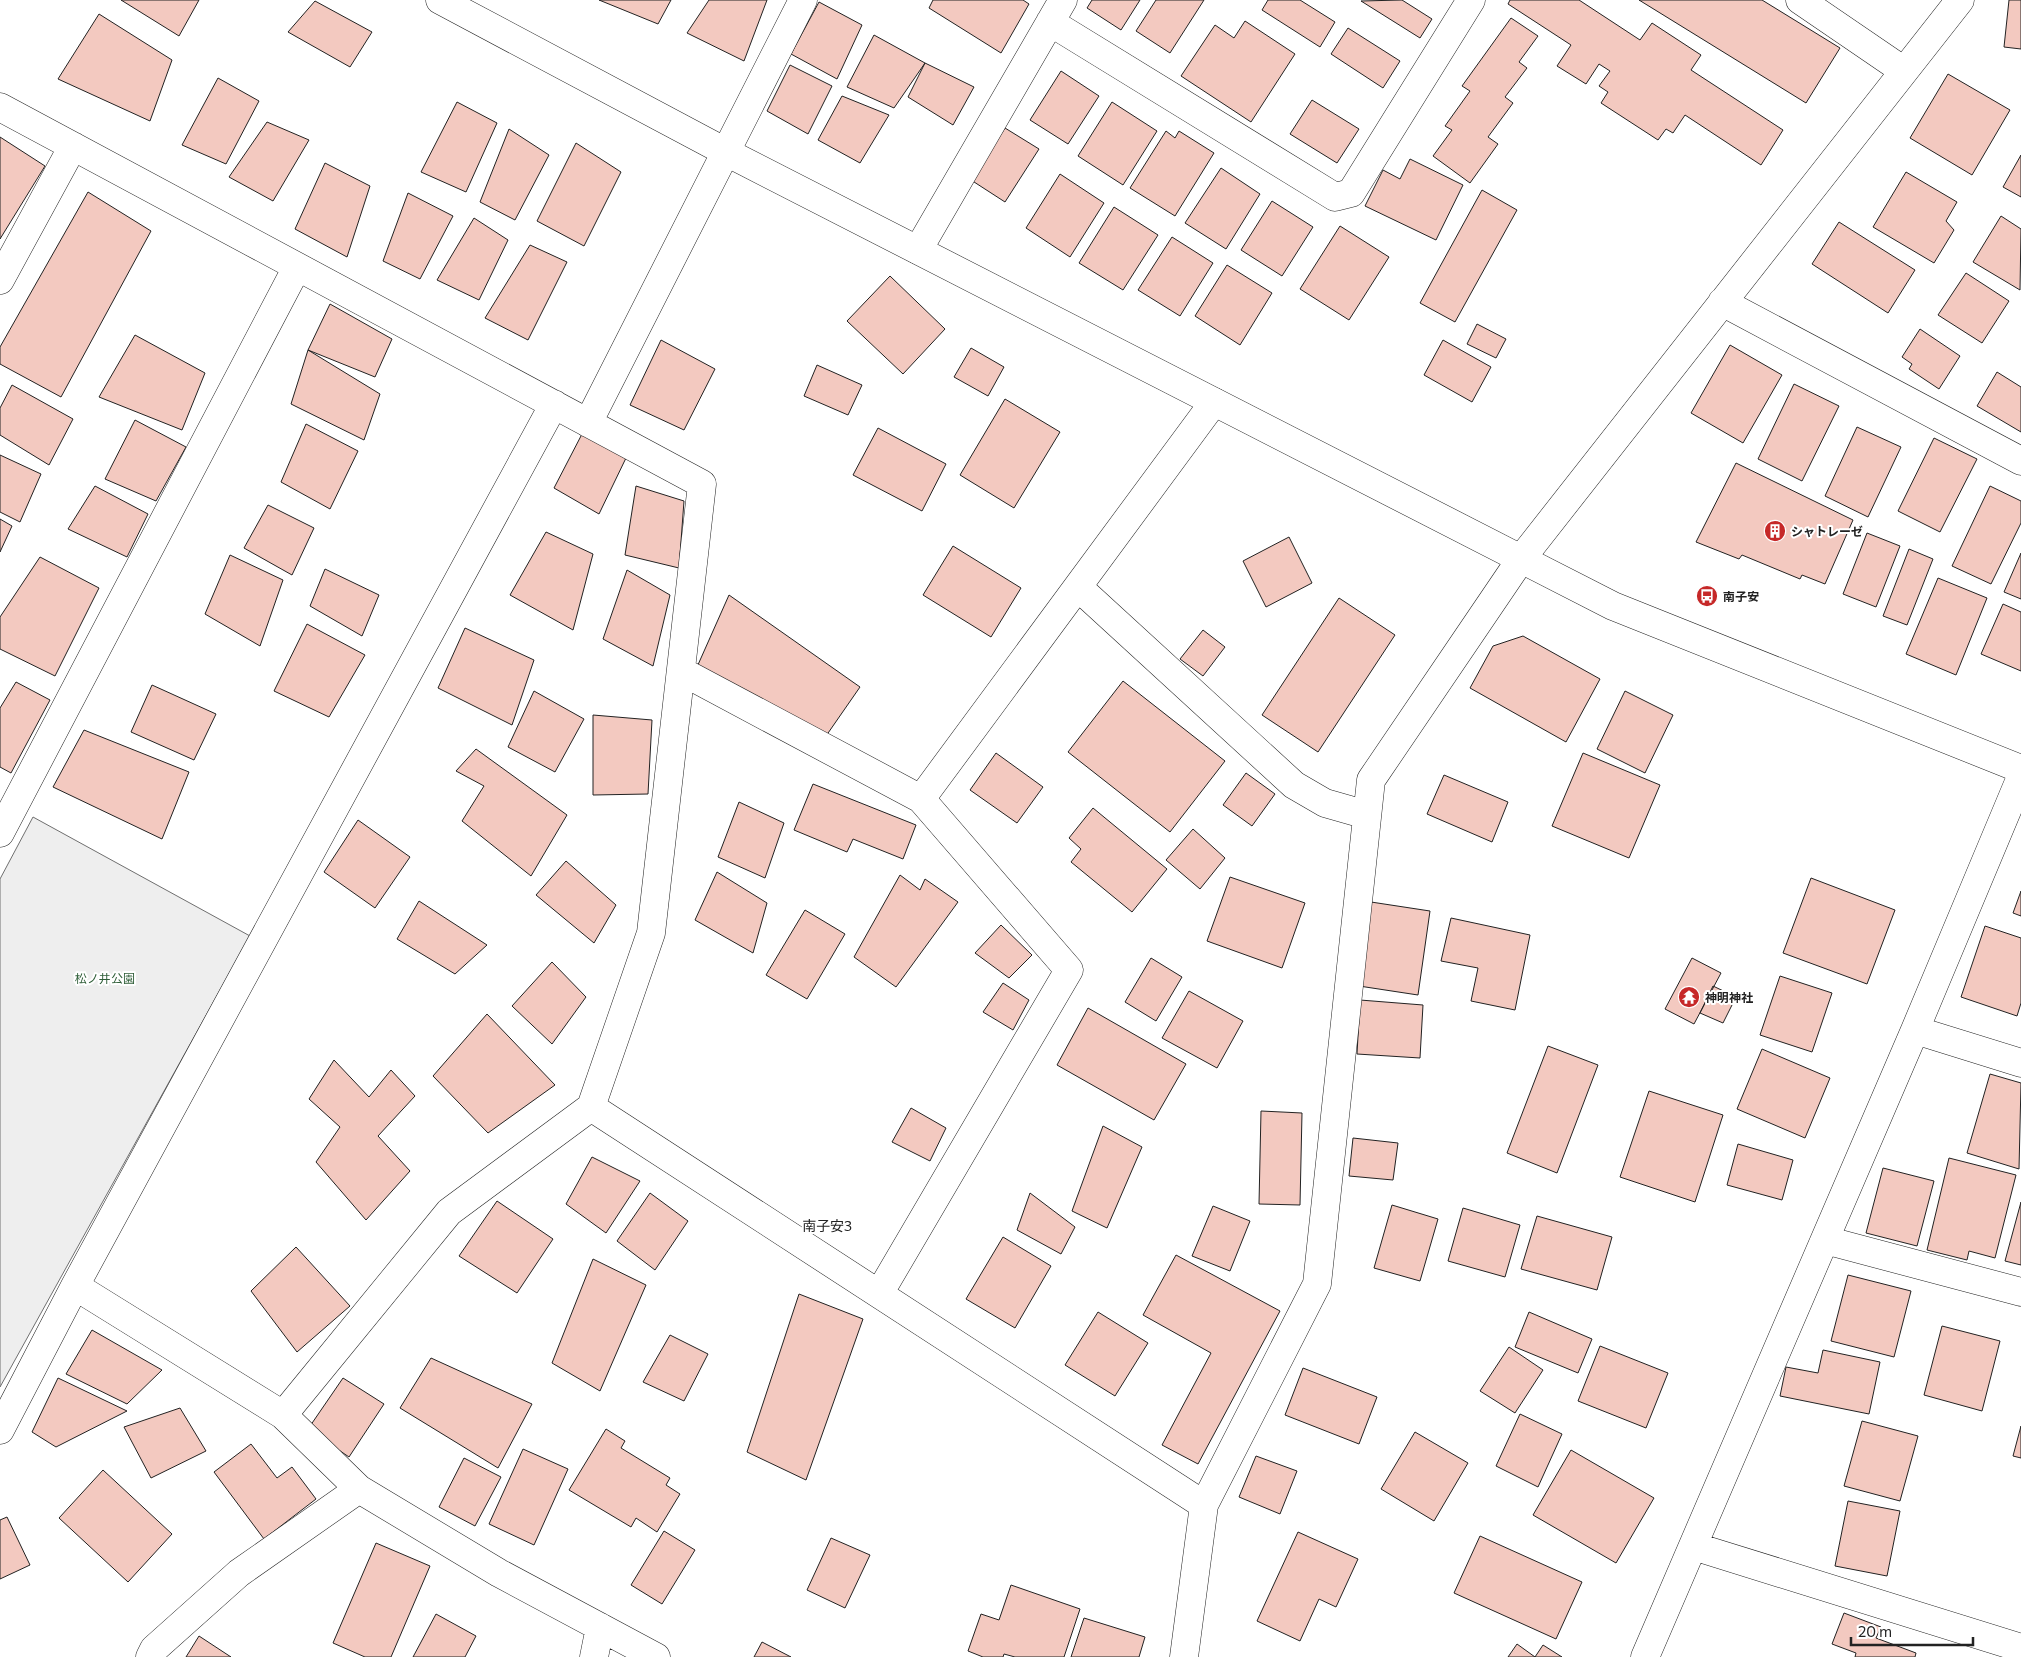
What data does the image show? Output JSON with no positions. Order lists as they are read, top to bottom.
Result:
{
  "districts": ["南子安3"],
  "parks": ["松ノ井公園"],
  "places": {
    "building": ["シャトレーゼ"],
    "bus stop": ["南子安"],
    "temple": ["神明神社"]
  },
  "scale_bar": "20 m"
}
